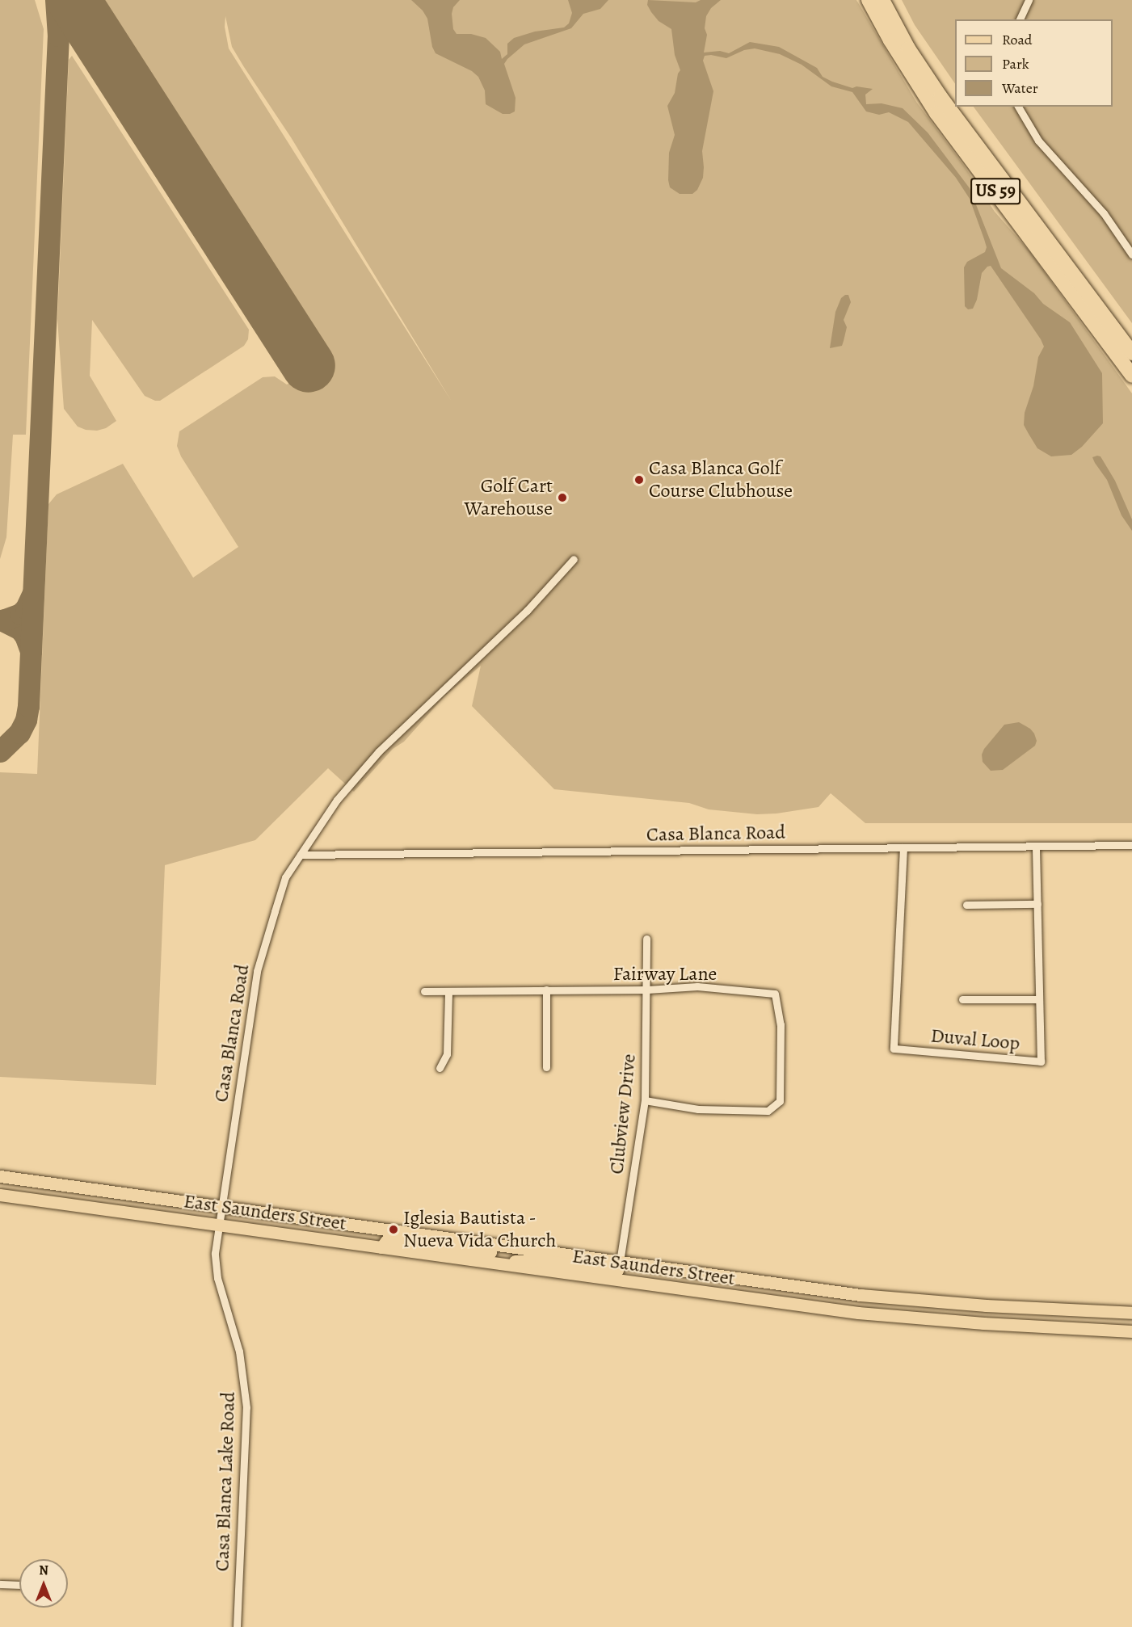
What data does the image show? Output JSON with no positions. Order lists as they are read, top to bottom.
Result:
{
  "streets": {
    "highway": ["US 59"],
    "main road": ["East Saunders Street"],
    "street": [
      "Casa Blanca Road",
      "Fairway Lane",
      "Duval Loop",
      "Clubview Drive",
      "Casa Blanca Lake Road"
    ]
  },
  "crossings": [
    ["Casa Blanca Road", "Duval Loop"],
    ["Casa Blanca Road", "East Saunders Street"],
    ["Casa Blanca Road", "Casa Blanca Lake Road"],
    ["Fairway Lane", "Clubview Drive"],
    ["Clubview Drive", "East Saunders Street"],
    ["East Saunders Street", "Casa Blanca Lake Road"]
  ],
  "places": ["Casa Blanca Golf Course Clubhouse", "Golf Cart Warehouse", "Iglesia Bautista - Nueva Vida Church"],
  "legend": ["Road", "Park", "Water"],
  "north": "top"
}
